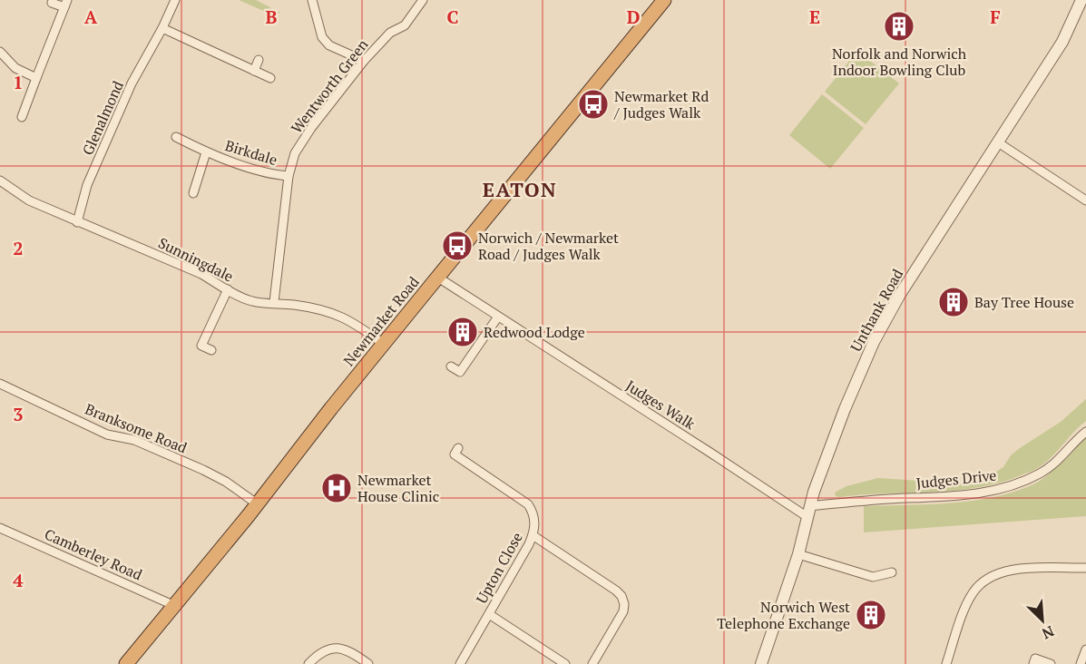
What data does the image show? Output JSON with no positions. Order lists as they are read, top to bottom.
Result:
{
  "streets": {
    "highway": ["Newmarket Road"],
    "street": [
      "Wentworth Green",
      "Glenalmond",
      "Birkdale",
      "Sunningdale",
      "Unthank Road",
      "Judges Walk",
      "Branksome Road",
      "Judges Drive",
      "Camberley Road",
      "Upton Close"
    ]
  },
  "crossings": [
    ["Wentworth Green", "Birkdale"],
    ["Wentworth Green", "Sunningdale"],
    ["Glenalmond", "Sunningdale"],
    ["Sunningdale", "Newmarket Road"],
    ["Unthank Road", "Judges Walk"],
    ["Unthank Road", "Judges Drive"],
    ["Newmarket Road", "Judges Walk"],
    ["Newmarket Road", "Branksome Road"],
    ["Newmarket Road", "Camberley Road"],
    ["Judges Walk", "Judges Drive"]
  ],
  "districts": ["EATON"],
  "places": {
    "building": [
      "Norfolk and Norwich Indoor Bowling Club",
      "Bay Tree House",
      "Redwood Lodge",
      "Norwich West Telephone Exchange"
    ],
    "bus stop": ["Newmarket Rd / Judges Walk", "Norwich / Newmarket Road / Judges Walk"],
    "hospital": ["Newmarket House Clinic"]
  },
  "north": "bottom right",
  "grid": {
    "columns": [
      "A",
      "B",
      "C",
      "D",
      "E",
      "F"
    ],
    "rows": [
      "1",
      "2",
      "3",
      "4"
    ]
  }
}
